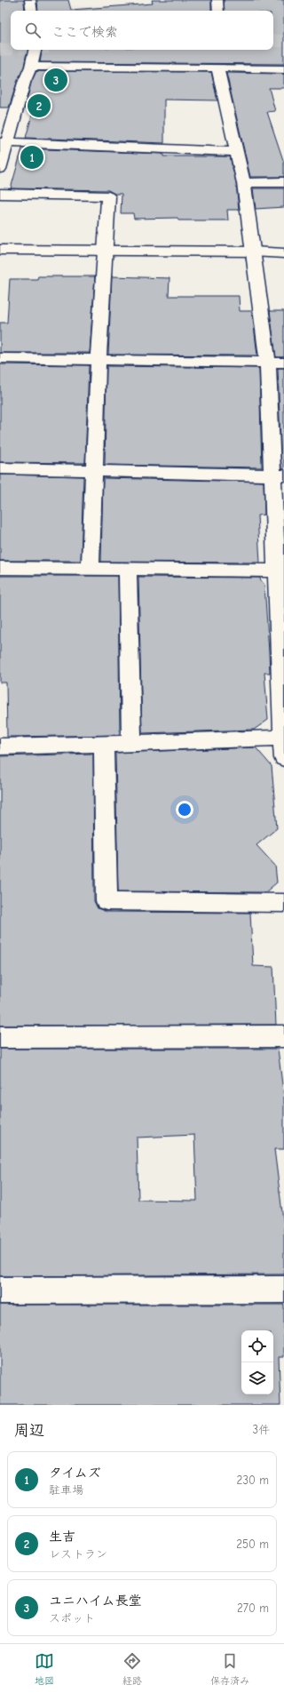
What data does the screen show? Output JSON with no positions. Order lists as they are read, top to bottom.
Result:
{
  "page": {
    "search": "ここで検索",
    "pins": ["3", "2", "1"],
    "heading": ["周辺", "3件"],
    "list": [
      {
        "mark": "1",
        "name": "タイムズ",
        "note": "駐車場",
        "value": "230 m"
      },
      {
        "mark": "2",
        "name": "生吉",
        "note": "レストラン",
        "value": "250 m"
      },
      {
        "mark": "3",
        "name": "ユニハイム長堂",
        "note": "スポット",
        "value": "270 m"
      }
    ],
    "nav": ["地図", "経路", "保存済み"]
  }
}
